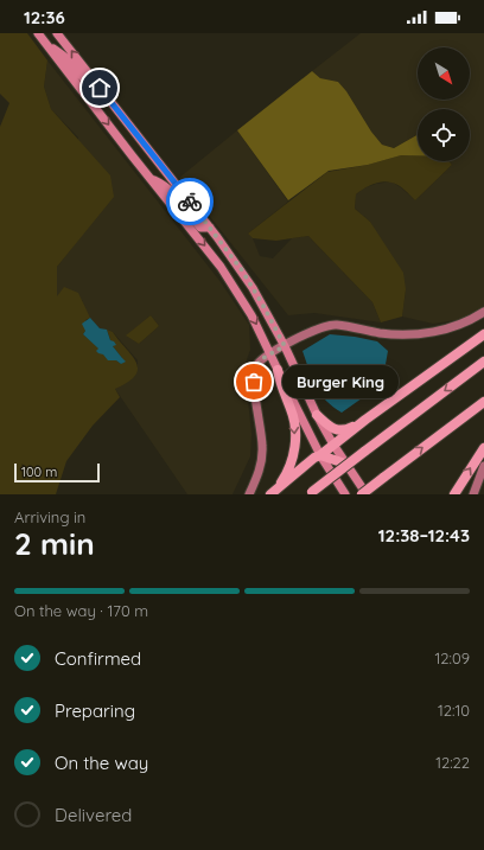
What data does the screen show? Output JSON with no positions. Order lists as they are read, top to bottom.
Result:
{
  "places": ["Burger King"],
  "scale_bar": "100 m",
  "north": "bottom right",
  "page": {
    "status": "12:36",
    "bubble": "Burger King",
    "scale": "100 m",
    "heading": ["2 min", "Arriving in", "12:38–12:43"],
    "bar": "On the way · 170 m",
    "list": [
      ["Confirmed", "12:09"],
      ["Preparing", "12:10"],
      ["On the way", "12:22"],
      "Delivered"
    ]
  }
}
